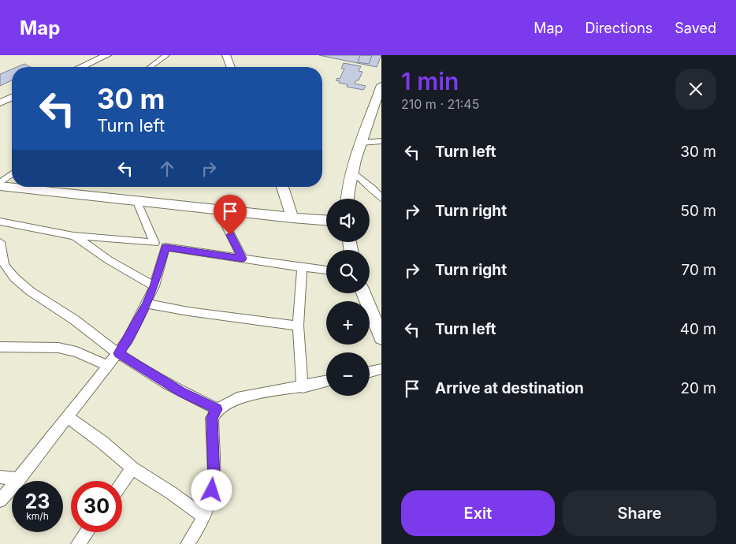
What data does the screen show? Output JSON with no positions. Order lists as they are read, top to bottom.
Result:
{
  "page": {
    "header": "Map",
    "nav": ["Map", "Directions", "Saved"],
    "heading": ["1 min", "210 m · 21:45"],
    "turn": ["30 m", "Turn left"],
    "list": [
      {
        "name": "Turn left",
        "value": "30 m"
      },
      {
        "name": "Turn right",
        "value": "50 m"
      },
      {
        "name": "Turn right",
        "value": "70 m"
      },
      {
        "name": "Turn left",
        "value": "40 m"
      },
      {
        "name": "Arrive at destination",
        "value": "20 m"
      }
    ],
    "map_buttons": ["+", "−"],
    "speed": "23 km/h",
    "limit": "30",
    "buttons": ["Exit", "Share"]
  }
}
